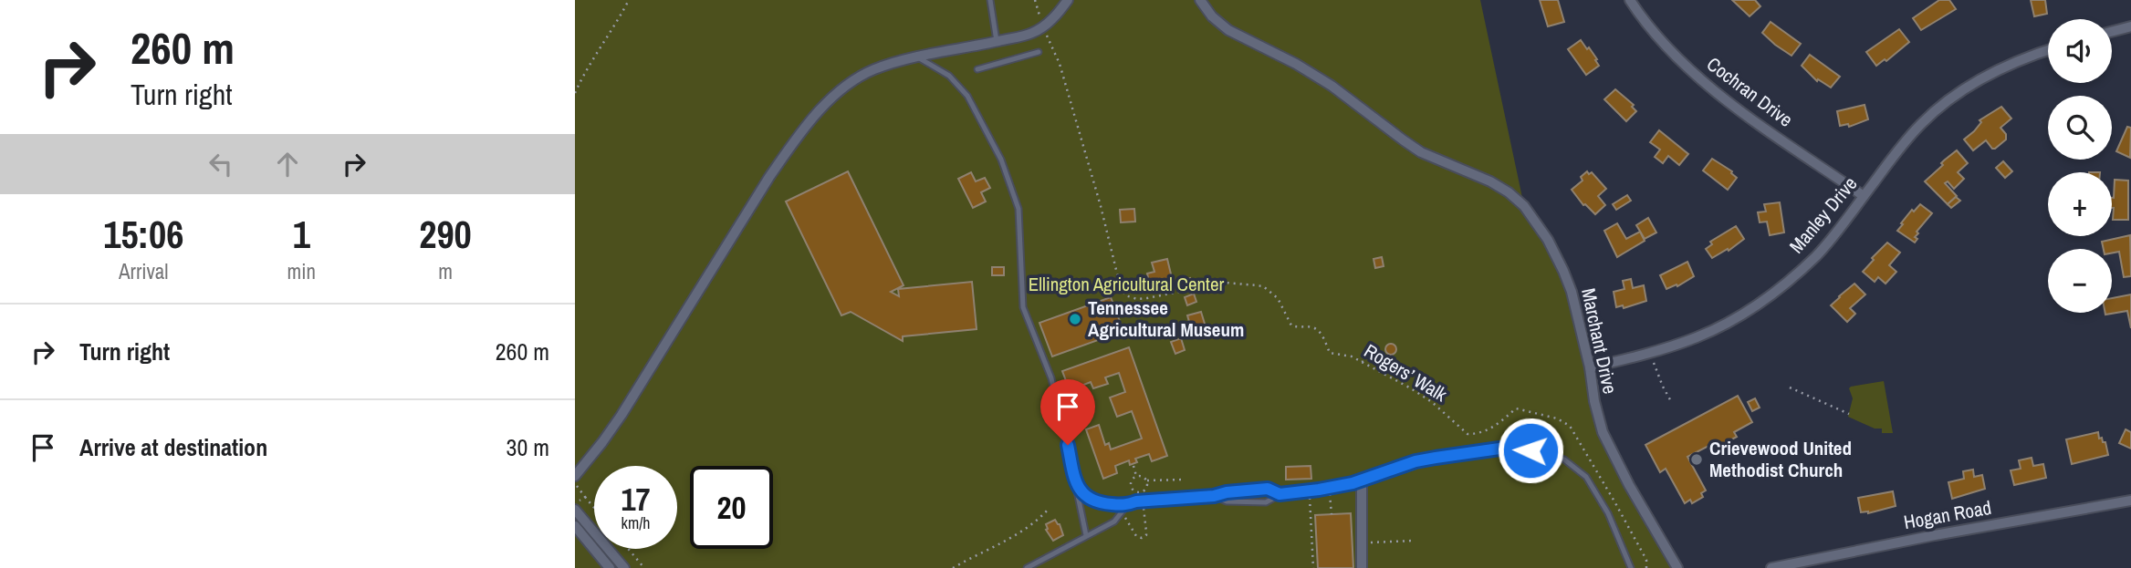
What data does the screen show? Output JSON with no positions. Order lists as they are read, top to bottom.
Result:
{
  "streets": {
    "street": [
      "Cochran Drive",
      "Manley Drive",
      "Marchant Drive",
      "Hogan Road"
    ],
    "path": ["Rogers’ Walk"]
  },
  "crossings": [
    ["Cochran Drive", "Manley Drive"],
    ["Manley Drive", "Marchant Drive"]
  ],
  "parks": ["Ellington Agricultural Center"],
  "places": ["Tennessee Agricultural Museum", "Crievewood United Methodist Church"],
  "page": {
    "turn": ["260 m", "Turn right"],
    "map_buttons": ["+", "−"],
    "eta": [
      "15:06",
      "Arrival",
      "1",
      "min",
      "290",
      "m"
    ],
    "list": [
      {
        "name": "Turn right",
        "value": "260 m"
      },
      {
        "name": "Arrive at destination",
        "value": "30 m"
      }
    ],
    "speed": "17 km/h",
    "limit": "20"
  }
}
